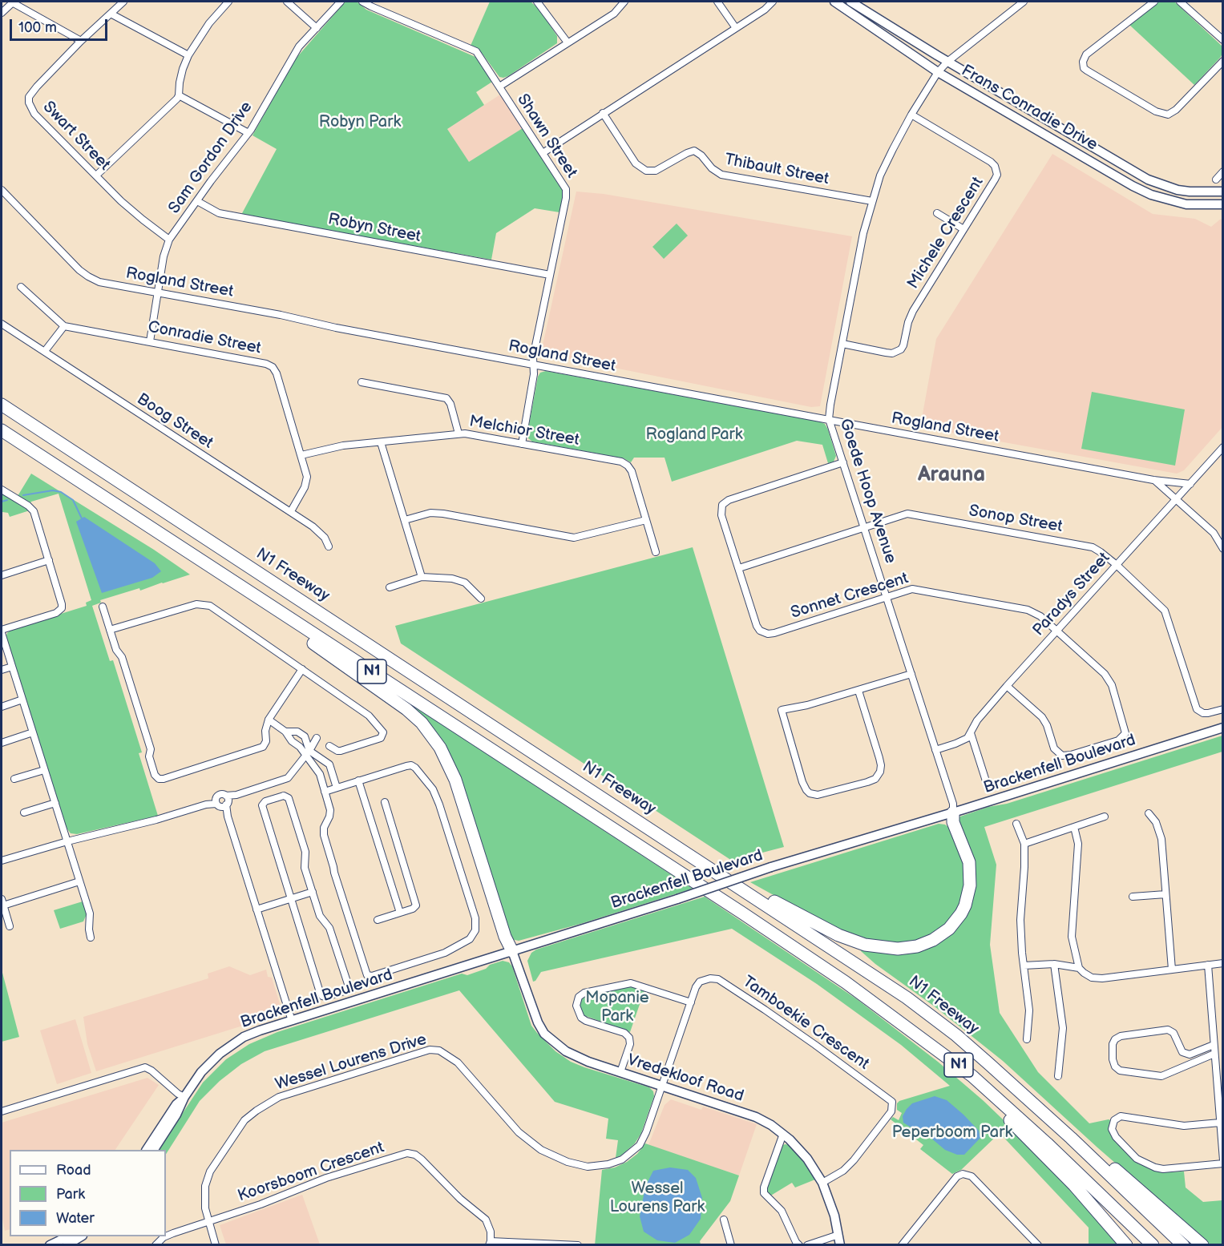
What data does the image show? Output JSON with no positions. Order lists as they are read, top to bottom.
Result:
{
  "streets": {
    "highway": ["N1 Freeway", "N1"],
    "street": [
      "Frans Conradie Drive",
      "Swart Street",
      "Shawn Street",
      "Sam Gordon Drive",
      "Thibault Street",
      "Robyn Street",
      "Michele Crescent",
      "Rogland Street",
      "Conradie Street",
      "Boog Street",
      "Melchior Street",
      "Goede Hoop Avenue",
      "Sonop Street",
      "Paradys Street",
      "Sonnet Crescent",
      "Brackenfell Boulevard",
      "Tamboekie Crescent",
      "Wessel Lourens Drive",
      "Vredekloof Road",
      "Koorsboom Crescent"
    ]
  },
  "crossings": [
    ["Frans Conradie Drive", "Goede Hoop Avenue"],
    ["Swart Street", "Sam Gordon Drive"],
    ["Shawn Street", "Robyn Street"],
    ["Shawn Street", "Rogland Street"],
    ["Shawn Street", "Melchior Street"],
    ["Sam Gordon Drive", "Robyn Street"],
    ["Sam Gordon Drive", "Rogland Street"],
    ["Sam Gordon Drive", "Conradie Street"],
    ["Thibault Street", "Goede Hoop Avenue"],
    ["Michele Crescent", "Goede Hoop Avenue"],
    ["Rogland Street", "Goede Hoop Avenue"],
    ["Rogland Street", "Paradys Street"],
    ["Conradie Street", "Boog Street"],
    ["Conradie Street", "Melchior Street"],
    ["Goede Hoop Avenue", "Sonop Street"],
    ["Goede Hoop Avenue", "Paradys Street"],
    ["Goede Hoop Avenue", "Sonnet Crescent"],
    ["Goede Hoop Avenue", "Brackenfell Boulevard"],
    ["Sonop Street", "Paradys Street"],
    ["Sonop Street", "Sonnet Crescent"],
    ["Paradys Street", "Sonnet Crescent"],
    ["Brackenfell Boulevard", "Vredekloof Road"],
    ["Tamboekie Crescent", "Wessel Lourens Drive"],
    ["Tamboekie Crescent", "Vredekloof Road"],
    ["Wessel Lourens Drive", "Vredekloof Road"],
    ["Wessel Lourens Drive", "Koorsboom Crescent"]
  ],
  "districts": ["Arauna"],
  "parks": [
    "Robyn Park",
    "Rogland Park",
    "Mopanie Park",
    "Peperboom Park",
    "Wessel Lourens Park"
  ],
  "legend": ["Road", "Park", "Water"],
  "scale_bar": "100 m"
}
